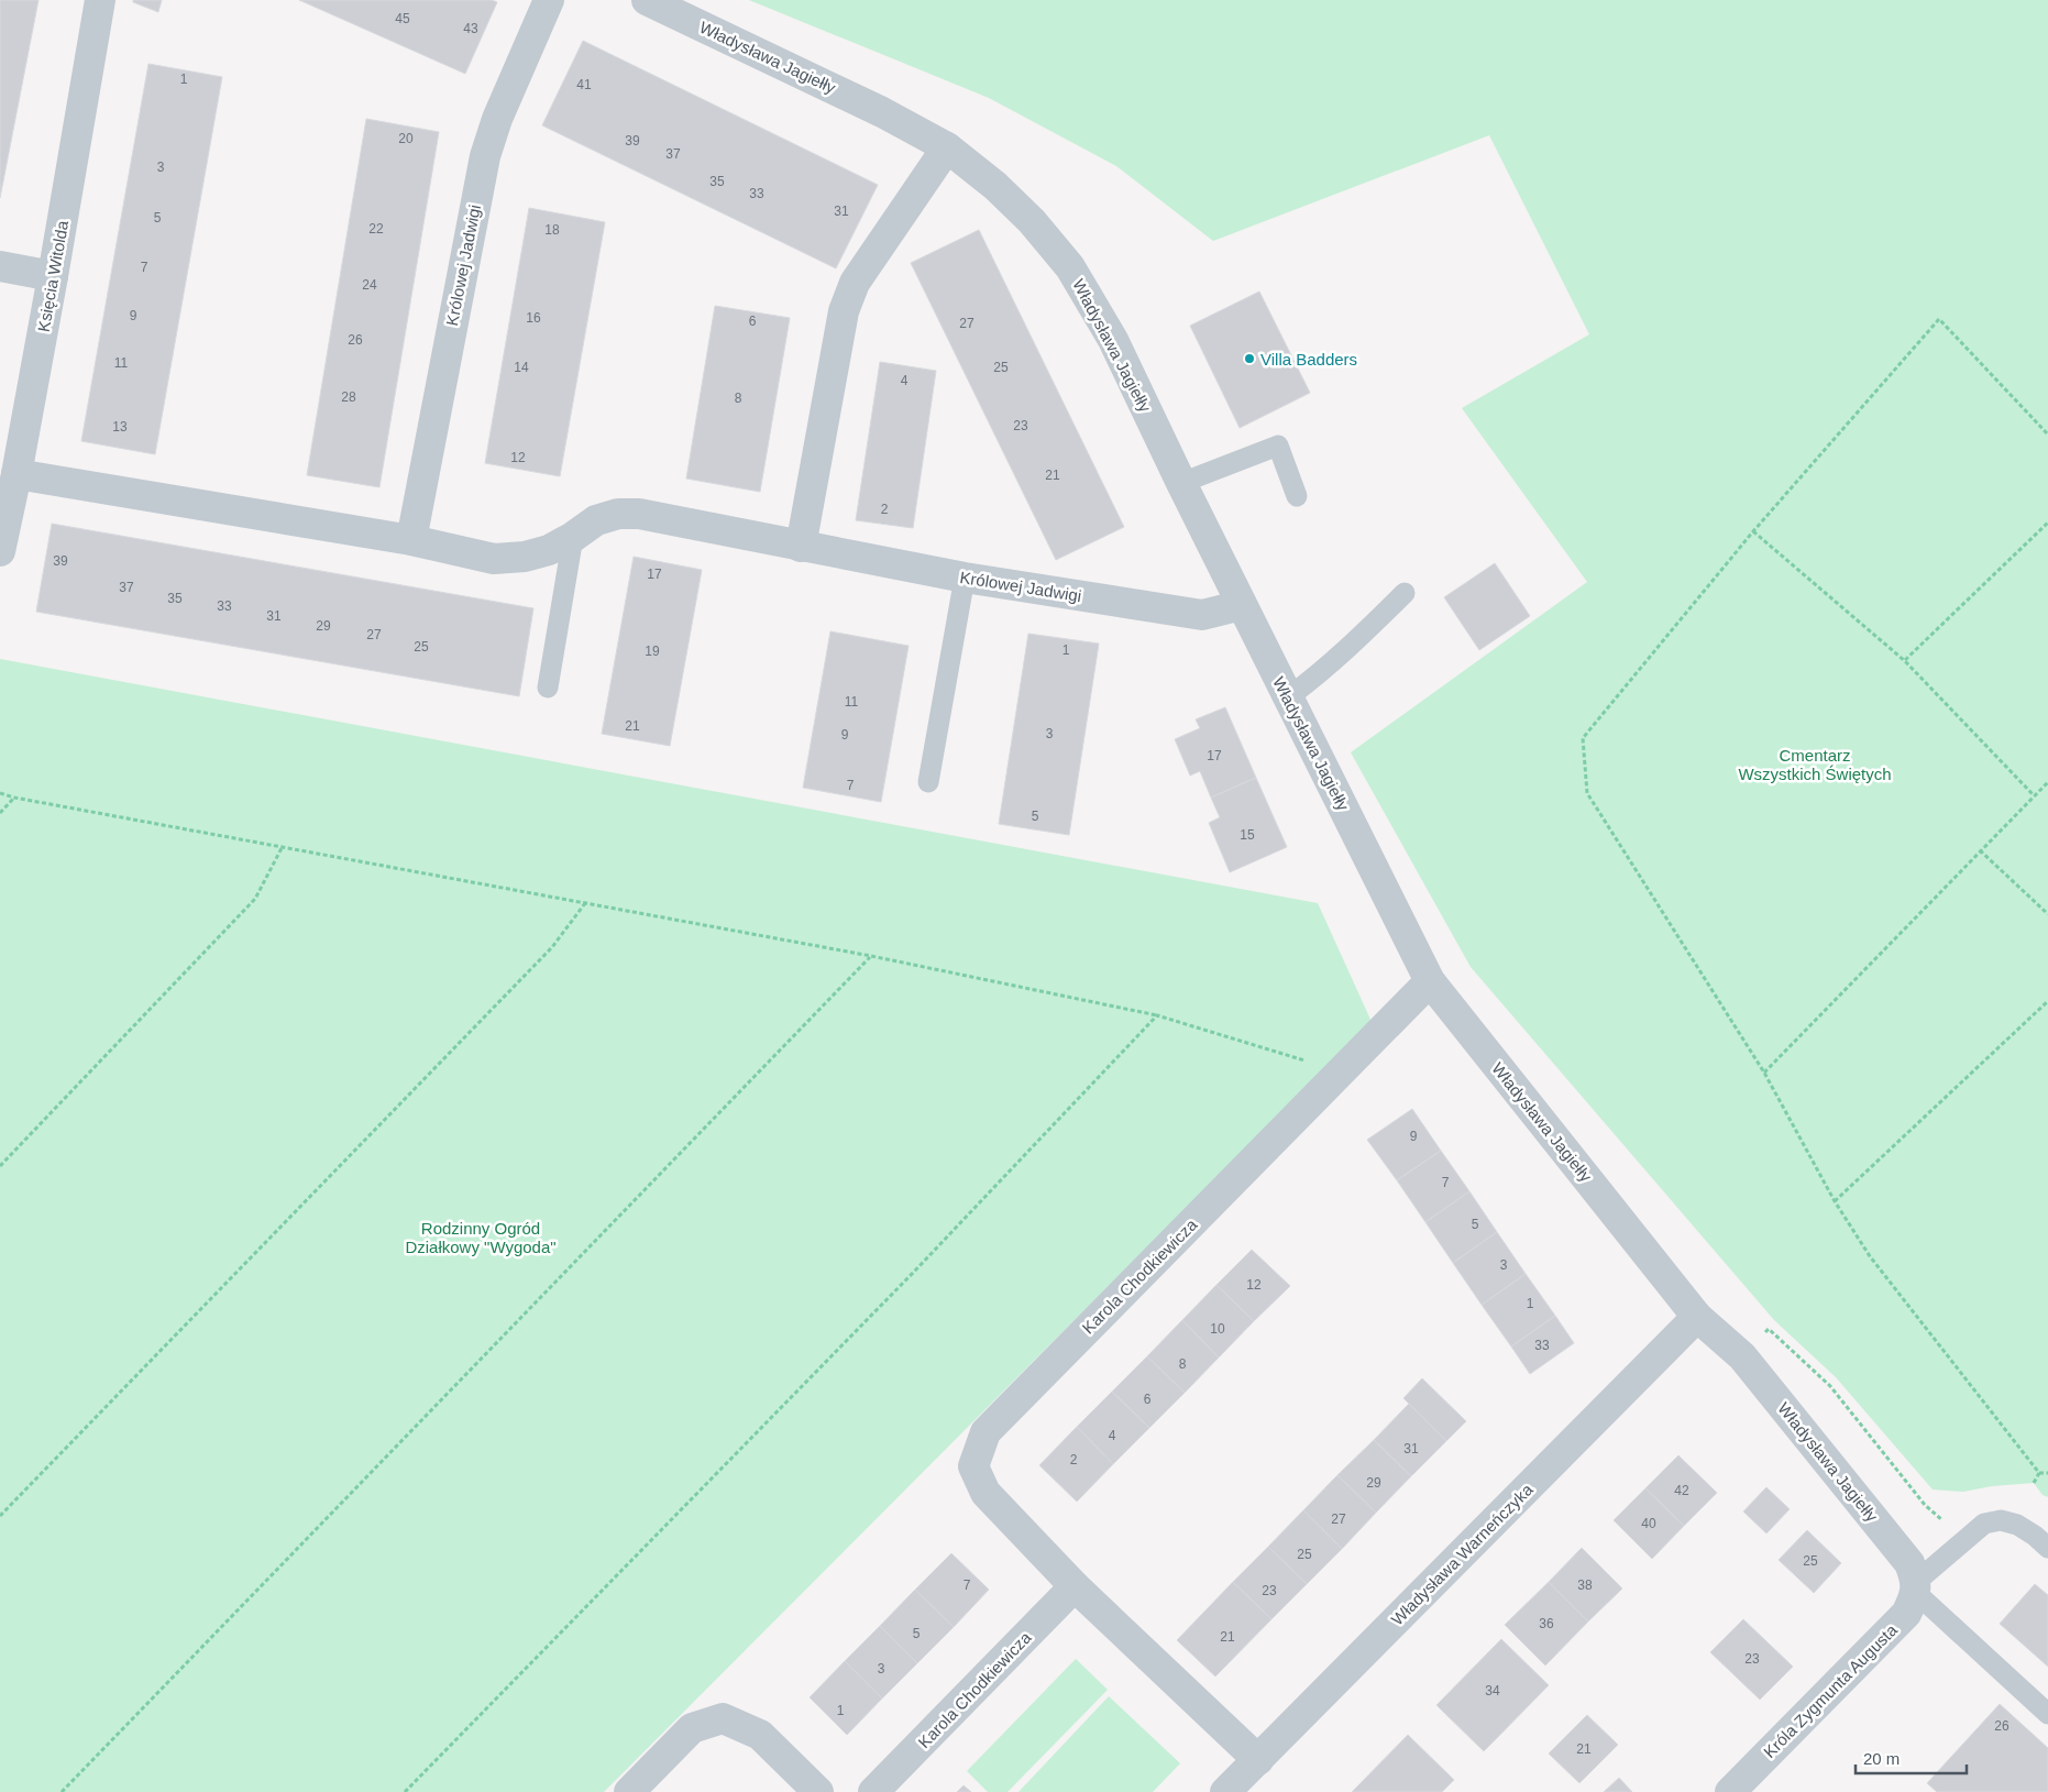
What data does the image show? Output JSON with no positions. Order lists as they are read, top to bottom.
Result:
{
  "streets": {
    "street": [
      "Władysława Jagiełły",
      "Królowej Jadwigi",
      "Księcia Witolda",
      "Karola Chodkiewicza",
      "Władysława Warneńczyka",
      "Króla Zygmunta Augusta"
    ]
  },
  "crossings": [
    ["Władysława Jagiełły", "Królowej Jadwigi"],
    ["Władysława Jagiełły", "Karola Chodkiewicza"],
    ["Władysława Jagiełły", "Władysława Warneńczyka"],
    ["Władysława Jagiełły", "Króla Zygmunta Augusta"],
    ["Królowej Jadwigi", "Księcia Witolda"],
    ["Karola Chodkiewicza", "Władysława Warneńczyka"]
  ],
  "parks": ["Cmentarz Wszystkich Świętych", "Rodzinny Ogród Działkowy \"Wygoda\""],
  "places": ["Villa Badders"],
  "house_numbers": [
    "45",
    "43",
    "1",
    "41",
    "20",
    "39",
    "37",
    "3",
    "35",
    "33",
    "31",
    "5",
    "22",
    "18",
    "7",
    "24",
    "9",
    "16",
    "6",
    "27",
    "26",
    "11",
    "14",
    "25",
    "4",
    "28",
    "8",
    "23",
    "13",
    "12",
    "21",
    "2",
    "39",
    "17",
    "37",
    "35",
    "33",
    "31",
    "29",
    "27",
    "25",
    "1",
    "19",
    "11",
    "21",
    "3",
    "9",
    "17",
    "7",
    "5",
    "15",
    "9",
    "7",
    "5",
    "3",
    "12",
    "1",
    "10",
    "33",
    "8",
    "6",
    "4",
    "31",
    "2",
    "29",
    "42",
    "27",
    "40",
    "25",
    "25",
    "7",
    "38",
    "23",
    "36",
    "5",
    "21",
    "23",
    "3",
    "34",
    "1",
    "26",
    "21"
  ],
  "scale_bar": "20 m"
}
